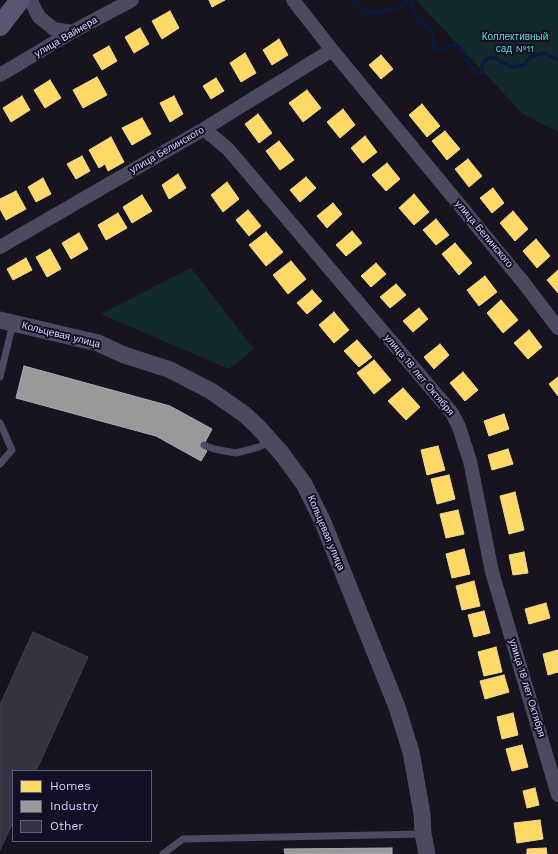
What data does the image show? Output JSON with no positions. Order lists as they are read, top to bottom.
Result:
{
  "streets": {
    "street": [
      "улица Вайнера",
      "улица Белинского",
      "Кольцевая улица",
      "улица 18 лет Октября"
    ]
  },
  "crossings": [
    ["улица Белинского", "улица 18 лет Октября"]
  ],
  "parks": ["Коллективный сад №11"],
  "legend": ["Homes", "Industry", "Other"]
}
